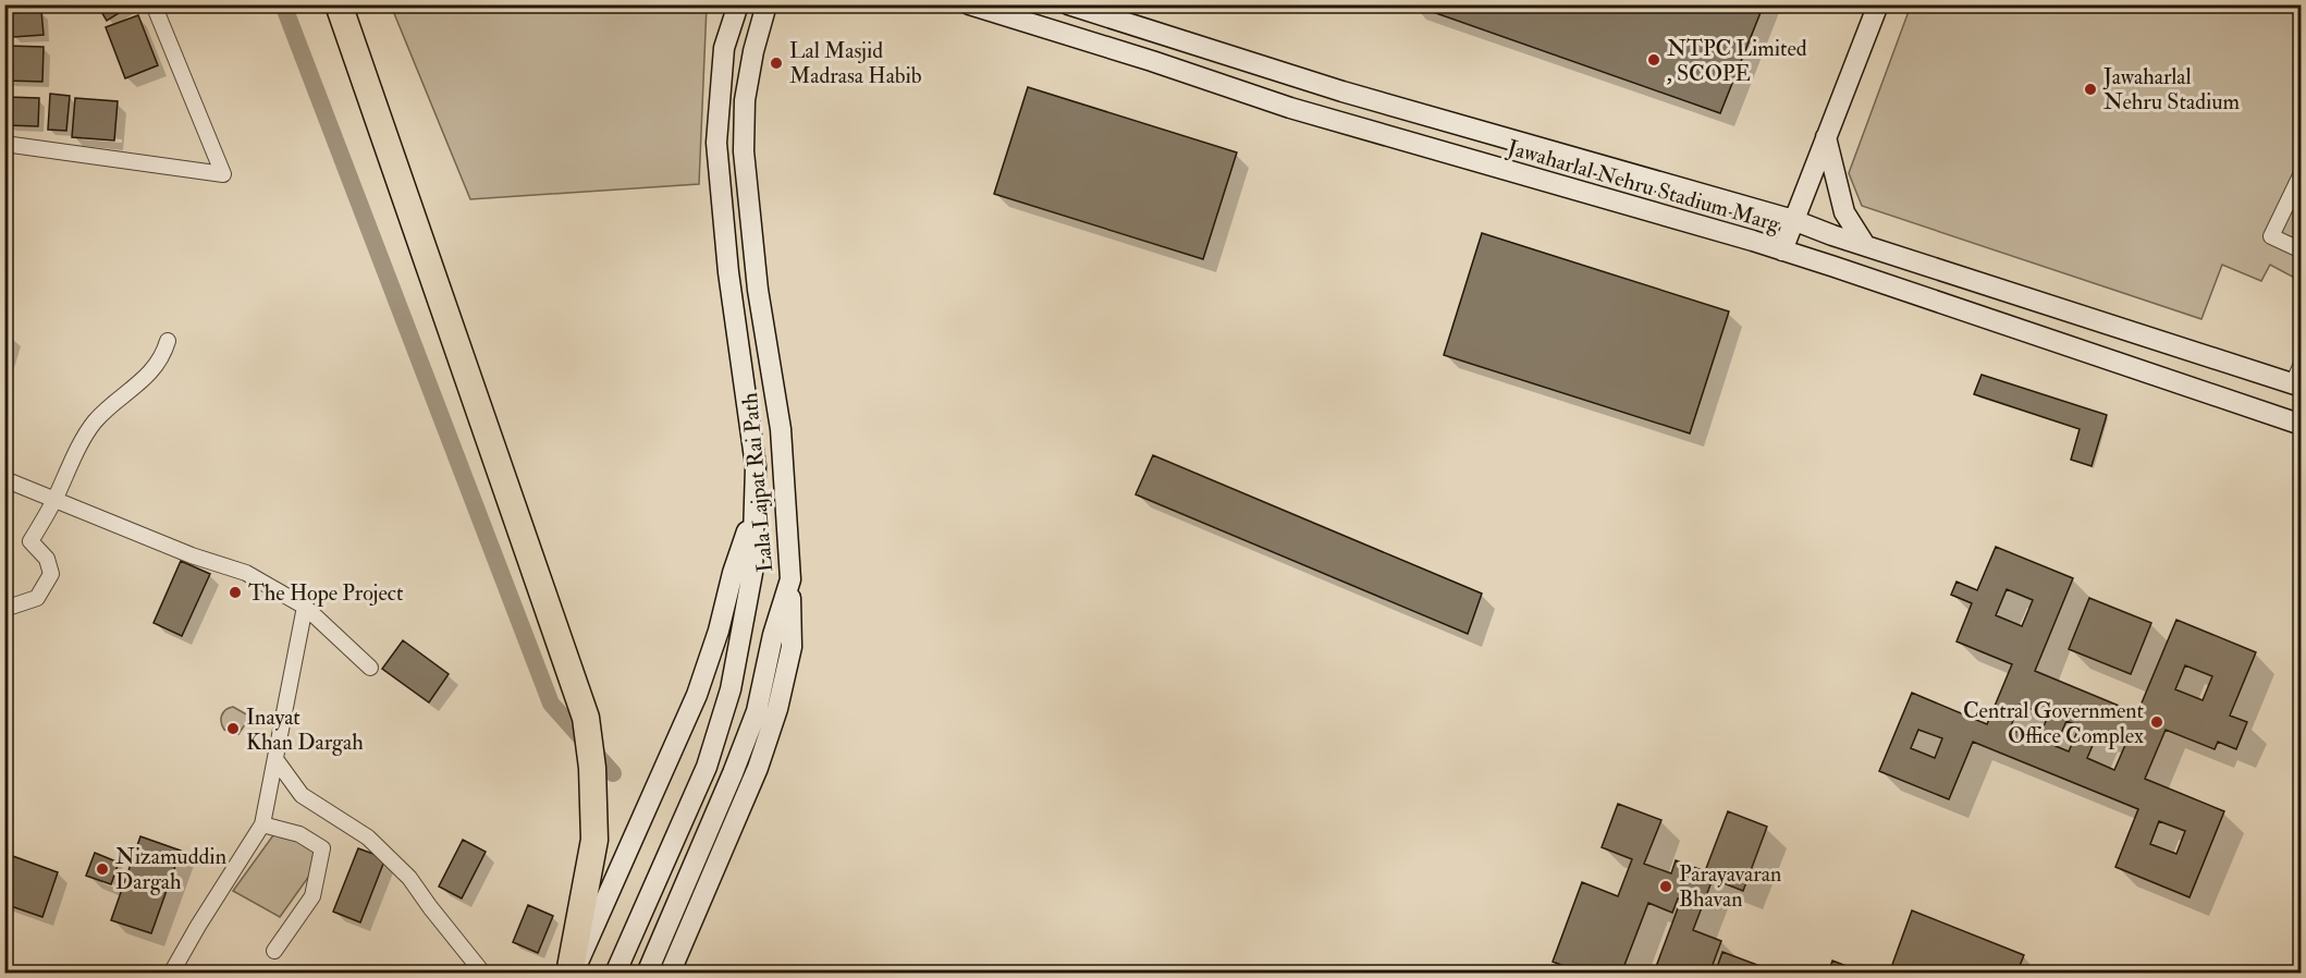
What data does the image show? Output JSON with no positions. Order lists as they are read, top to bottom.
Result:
{
  "streets": {
    "street": ["Jawaharlal Nehru Stadium Marg", "Lala Lajpat Rai Path"]
  },
  "places": [
    "NTPC Limited , SCOPE",
    "Lal Masjid Madrasa Habib",
    "Jawaharlal Nehru Stadium",
    "The Hope Project",
    "Central Government Office Complex",
    "Inayat Khan Dargah",
    "Nizamuddin Dargah",
    "Parayavaran Bhavan"
  ]
}
